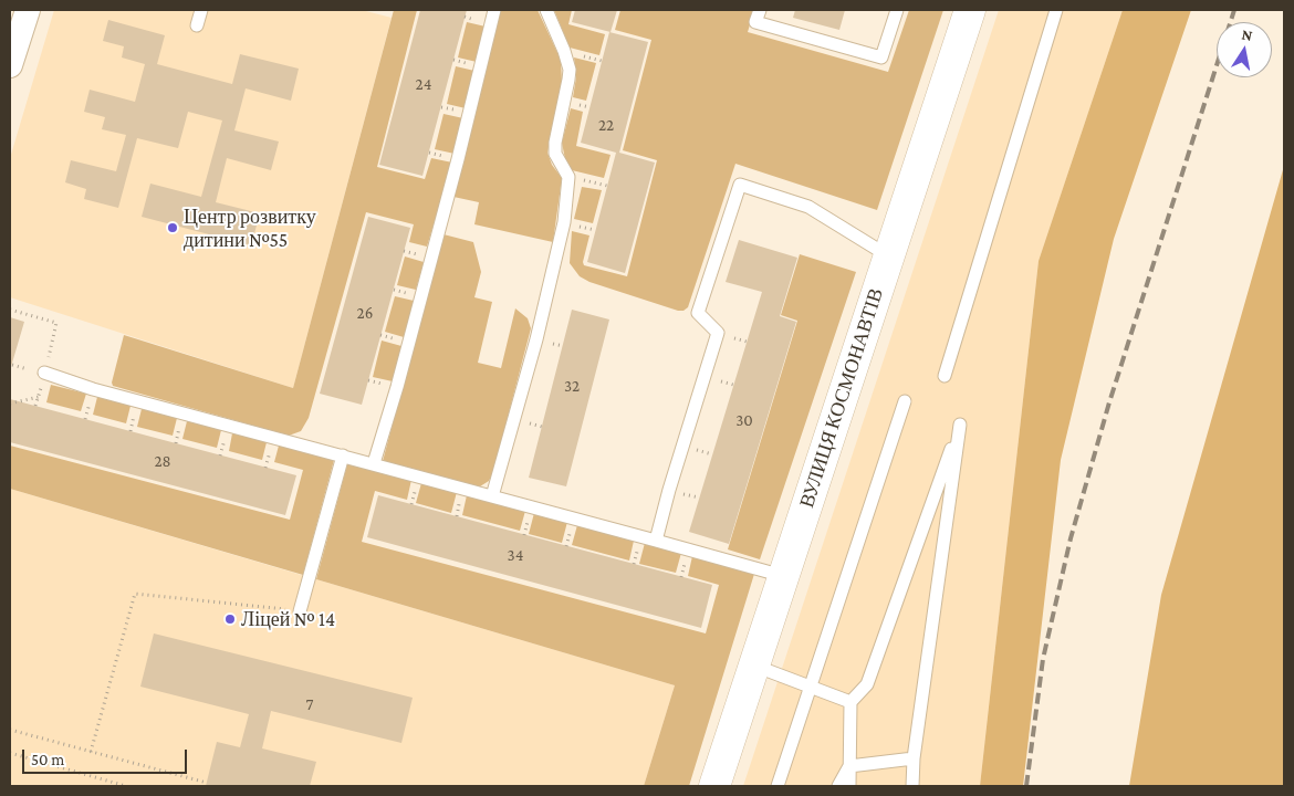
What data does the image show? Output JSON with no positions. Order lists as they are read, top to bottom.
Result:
{
  "streets": {
    "street": ["ВУЛИЦЯ КОСМОНАВТІВ"]
  },
  "places": ["Центр розвитку дитини №55", "Ліцей № 14"],
  "house_numbers": [
    "24",
    "22",
    "26",
    "32",
    "30",
    "28",
    "34",
    "7"
  ],
  "scale_bar": "50 m",
  "north": "top"
}
